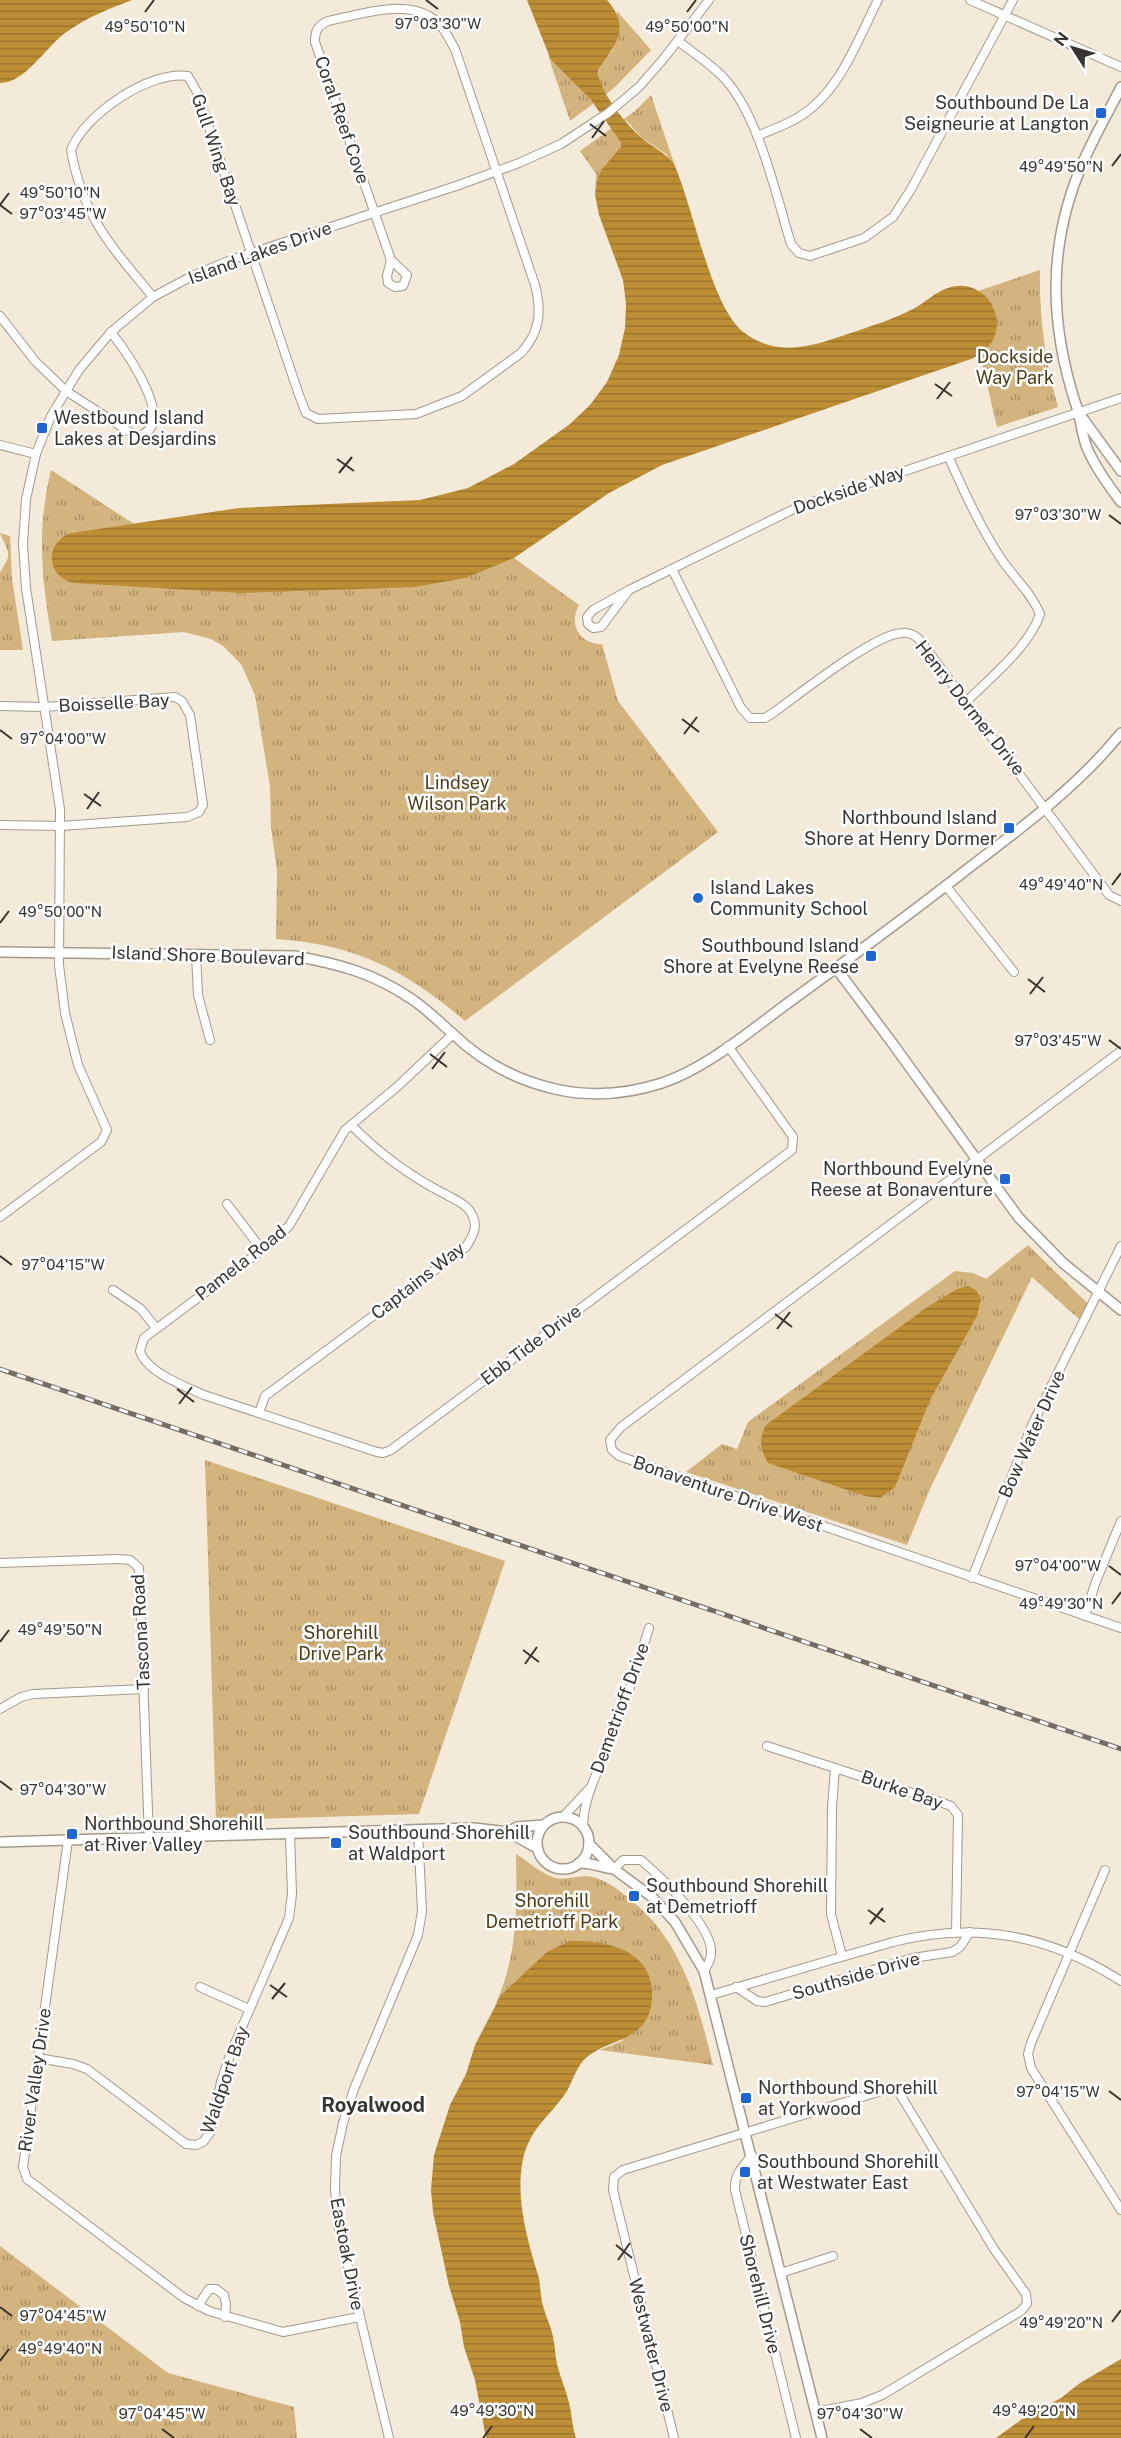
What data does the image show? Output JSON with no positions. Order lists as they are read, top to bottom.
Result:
{
  "streets": {
    "street": [
      "Coral Reef Cove",
      "Gull Wing Bay",
      "Island Lakes Drive",
      "Dockside Way",
      "Boisselle Bay",
      "Henry Dormer Drive",
      "Island Shore Boulevard",
      "Pamela Road",
      "Captains Way",
      "Ebb Tide Drive",
      "Bow Water Drive",
      "Bonaventure Drive West",
      "Tascona Road",
      "Demetrioff Drive",
      "Burke Bay",
      "Southside Drive",
      "River Valley Drive",
      "Waldport Bay",
      "Eastoak Drive",
      "Shorehill Drive",
      "Westwater Drive"
    ]
  },
  "crossings": [
    ["Coral Reef Cove", "Island Lakes Drive"],
    ["Gull Wing Bay", "Island Lakes Drive"],
    ["Island Lakes Drive", "Boisselle Bay"],
    ["Island Lakes Drive", "Island Shore Boulevard"],
    ["Dockside Way", "Henry Dormer Drive"],
    ["Henry Dormer Drive", "Island Shore Boulevard"],
    ["Island Shore Boulevard", "Pamela Road"],
    ["Island Shore Boulevard", "Ebb Tide Drive"],
    ["Pamela Road", "Captains Way"],
    ["Pamela Road", "Ebb Tide Drive"],
    ["Captains Way", "Ebb Tide Drive"],
    ["Bow Water Drive", "Bonaventure Drive West"],
    ["Tascona Road", "Shorehill Drive"],
    ["Demetrioff Drive", "Shorehill Drive"],
    ["Burke Bay", "Southside Drive"],
    ["Southside Drive", "Shorehill Drive"],
    ["River Valley Drive", "Waldport Bay"],
    ["River Valley Drive", "Eastoak Drive"],
    ["River Valley Drive", "Shorehill Drive"],
    ["Waldport Bay", "Shorehill Drive"],
    ["Eastoak Drive", "Shorehill Drive"],
    ["Shorehill Drive", "Westwater Drive"]
  ],
  "districts": ["Royalwood"],
  "parks": [
    "Dockside Way Park",
    "Lindsey Wilson Park",
    "Shorehill Drive Park",
    "Shorehill Demetrioff Park"
  ],
  "places": {
    "transit": [
      "Southbound De La Seigneurie at Langton",
      "Westbound Island Lakes at Desjardins",
      "Northbound Island Shore at Henry Dormer",
      "Southbound Island Shore at Evelyne Reese",
      "Northbound Evelyne Reese at Bonaventure",
      "Northbound Shorehill at River Valley",
      "Southbound Shorehill at Waldport",
      "Southbound Shorehill at Demetrioff",
      "Northbound Shorehill at Yorkwood",
      "Southbound Shorehill at Westwater East"
    ],
    "other": ["Island Lakes Community School"]
  },
  "north": "top left",
  "coordinates": [
    "97°03'30\"W",
    "49°50'10\"N",
    "49°50'00\"N",
    "49°49'50\"N",
    "97°03'45\"W",
    "97°04'00\"W",
    "49°49'40\"N",
    "97°04'15\"W",
    "49°49'30\"N",
    "97°04'30\"W",
    "97°04'45\"W",
    "49°49'20\"N"
  ]
}
